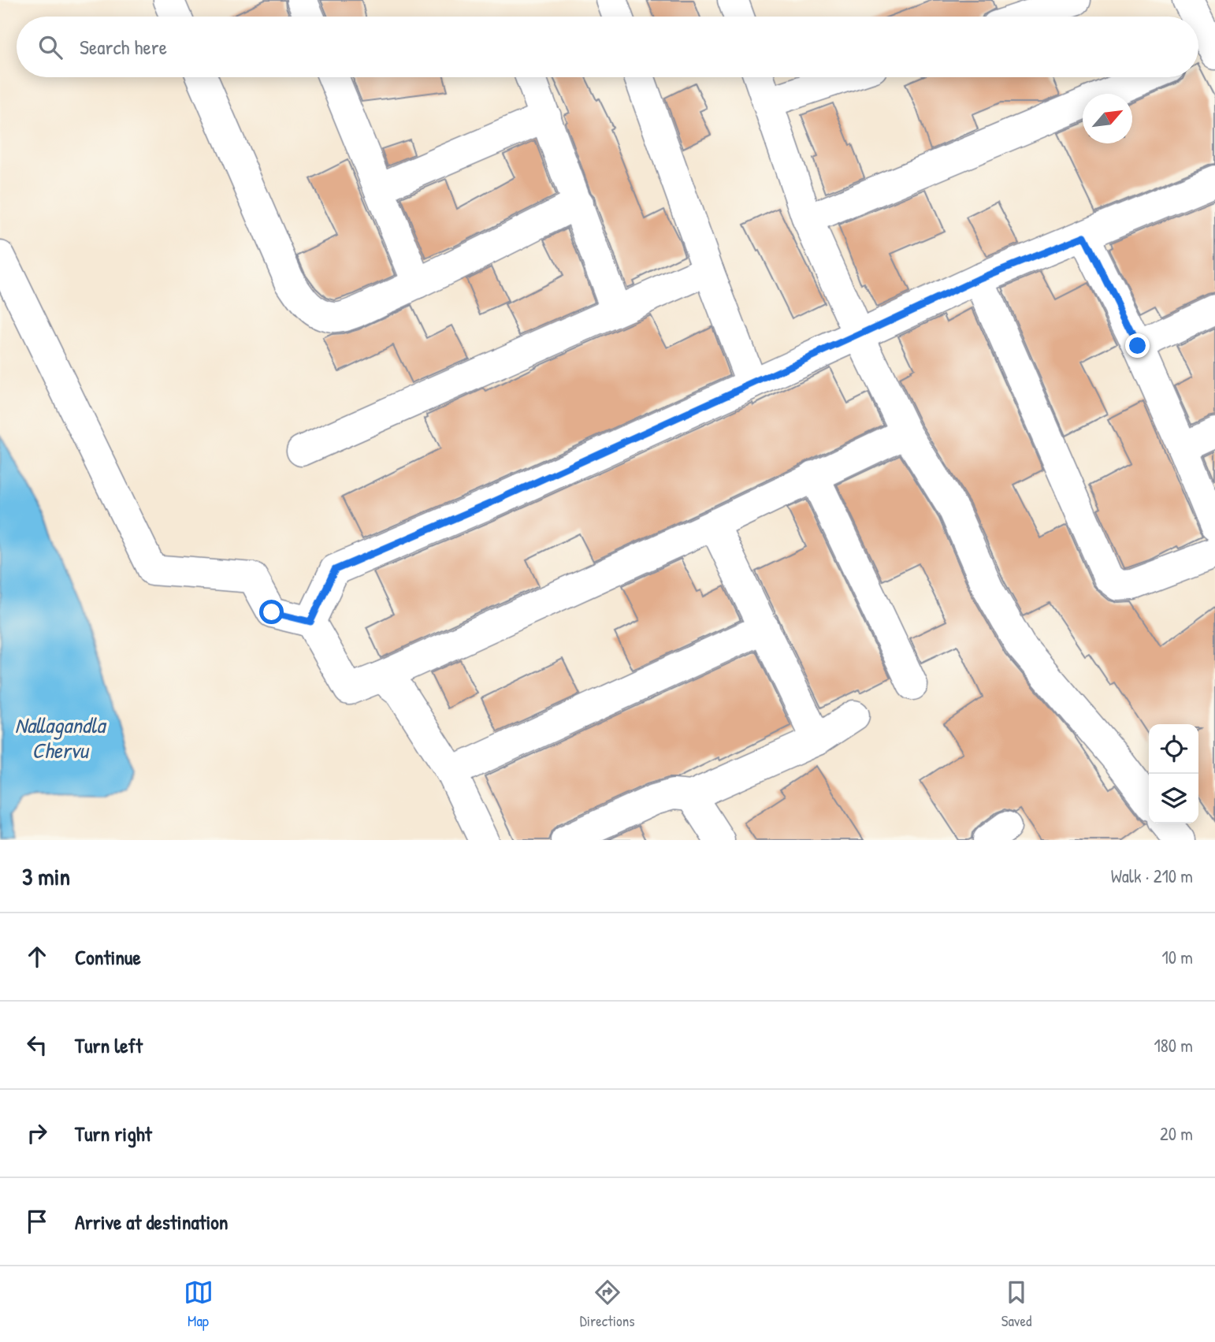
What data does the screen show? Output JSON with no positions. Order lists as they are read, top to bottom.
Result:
{
  "water": ["Nallagandla Chervu"],
  "north": "top right",
  "page": {
    "search": "Search here",
    "heading": ["3 min", "Walk · 210 m"],
    "list": [
      ["Continue", "10 m"],
      ["Turn left", "180 m"],
      ["Turn right", "20 m"],
      "Arrive at destination"
    ],
    "nav": ["Map", "Directions", "Saved"]
  }
}
